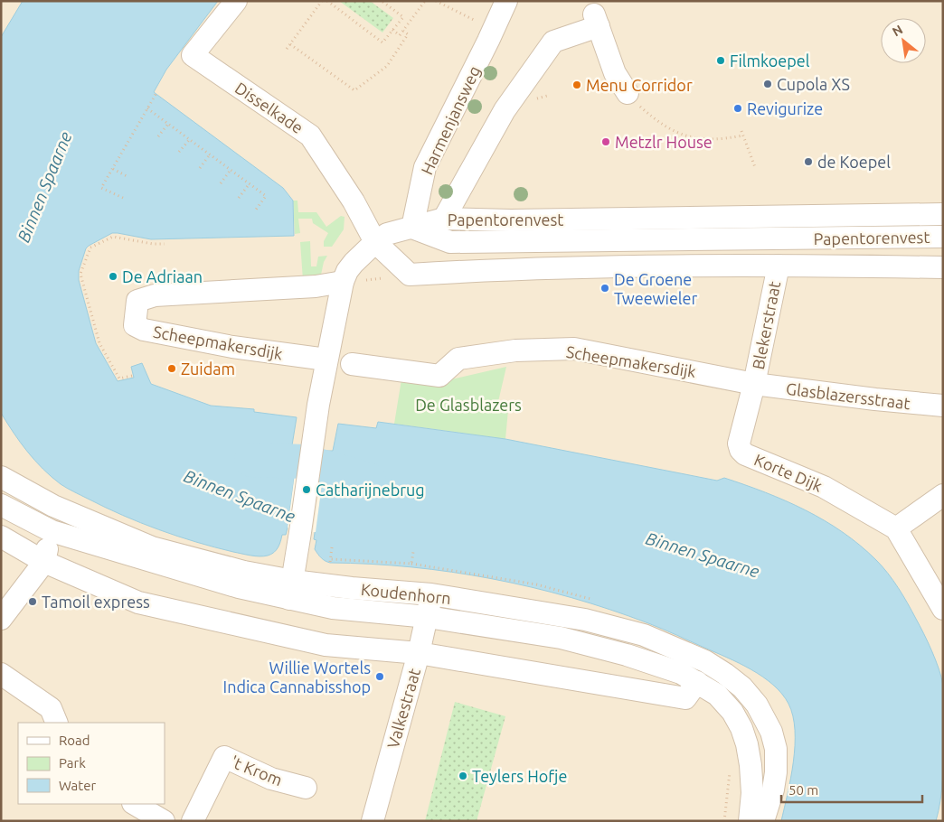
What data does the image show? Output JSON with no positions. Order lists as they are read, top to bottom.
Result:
{
  "streets": {
    "street": [
      "Disselkade",
      "Harmenjansweg",
      "Papentorenvest",
      "Blekerstraat",
      "Scheepmakersdijk",
      "Glasblazersstraat",
      "Korte Dijk",
      "Koudenhorn",
      "Valkestraat",
      "'t Krom"
    ]
  },
  "crossings": [
    ["Harmenjansweg", "Papentorenvest"],
    ["Papentorenvest", "Blekerstraat"],
    ["Blekerstraat", "Scheepmakersdijk"],
    ["Blekerstraat", "Glasblazersstraat"],
    ["Blekerstraat", "Korte Dijk"],
    ["Scheepmakersdijk", "Glasblazersstraat"],
    ["Scheepmakersdijk", "Korte Dijk"],
    ["Glasblazersstraat", "Korte Dijk"],
    ["Koudenhorn", "Valkestraat"]
  ],
  "water": ["Binnen Spaarne"],
  "parks": ["De Glasblazers"],
  "places": [
    "Filmkoepel",
    "Cupola XS",
    "Menu Corridor",
    "Revigurize",
    "Metzlr House",
    "de Koepel",
    "De Adriaan",
    "De Groene Tweewieler",
    "Zuidam",
    "Catharijnebrug",
    "Tamoil express",
    "Willie Wortels Indica Cannabisshop",
    "Teylers Hofje"
  ],
  "legend": ["Road", "Park", "Water"],
  "scale_bar": "50 m",
  "north": "top left"
}
